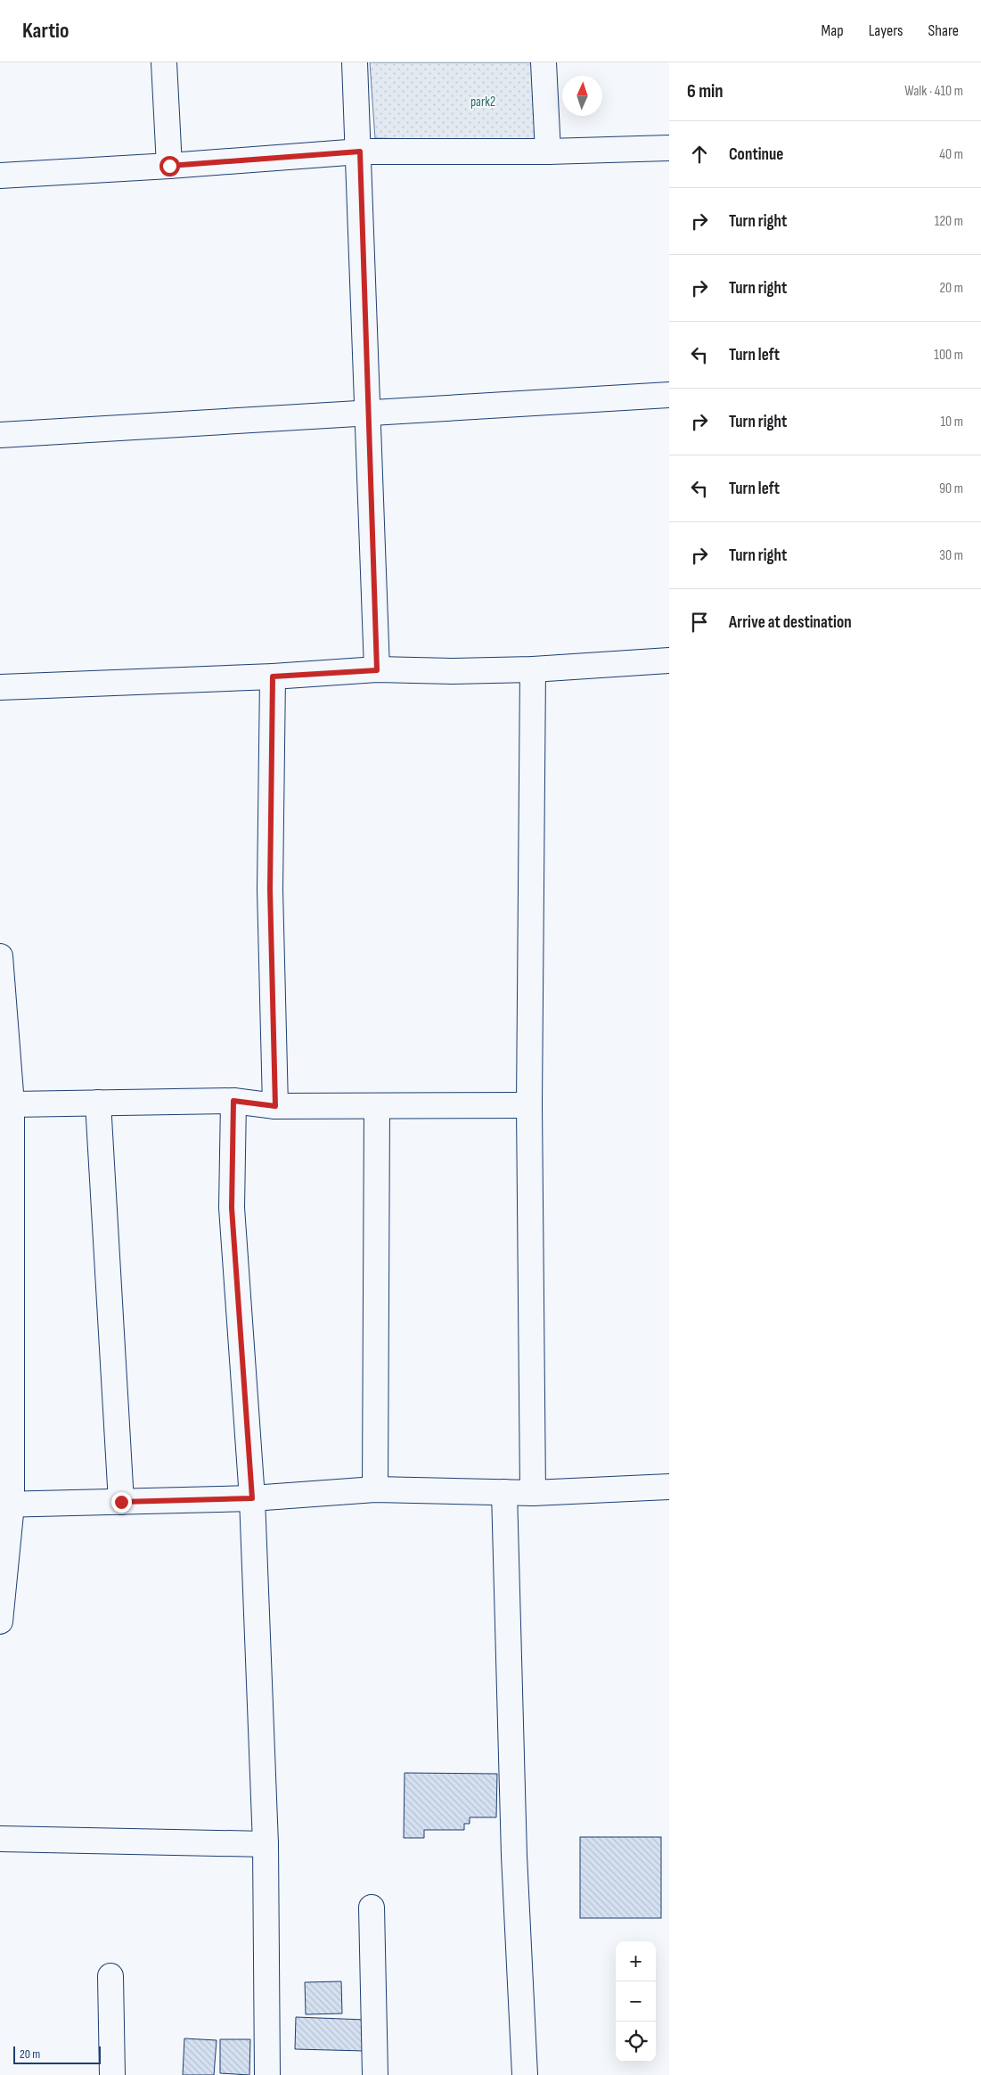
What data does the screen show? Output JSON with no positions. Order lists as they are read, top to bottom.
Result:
{
  "parks": ["park2"],
  "scale_bar": "20 m",
  "north": "top",
  "page": {
    "header": "Kartio",
    "nav": ["Map", "Layers", "Share"],
    "heading": ["6 min", "Walk · 410 m"],
    "list": [
      ["Continue", "40 m"],
      ["Turn right", "120 m"],
      ["Turn right", "20 m"],
      ["Turn left", "100 m"],
      ["Turn right", "10 m"],
      ["Turn left", "90 m"],
      ["Turn right", "30 m"],
      "Arrive at destination"
    ],
    "map_buttons": ["+", "−"],
    "scale": "20 m"
  }
}
